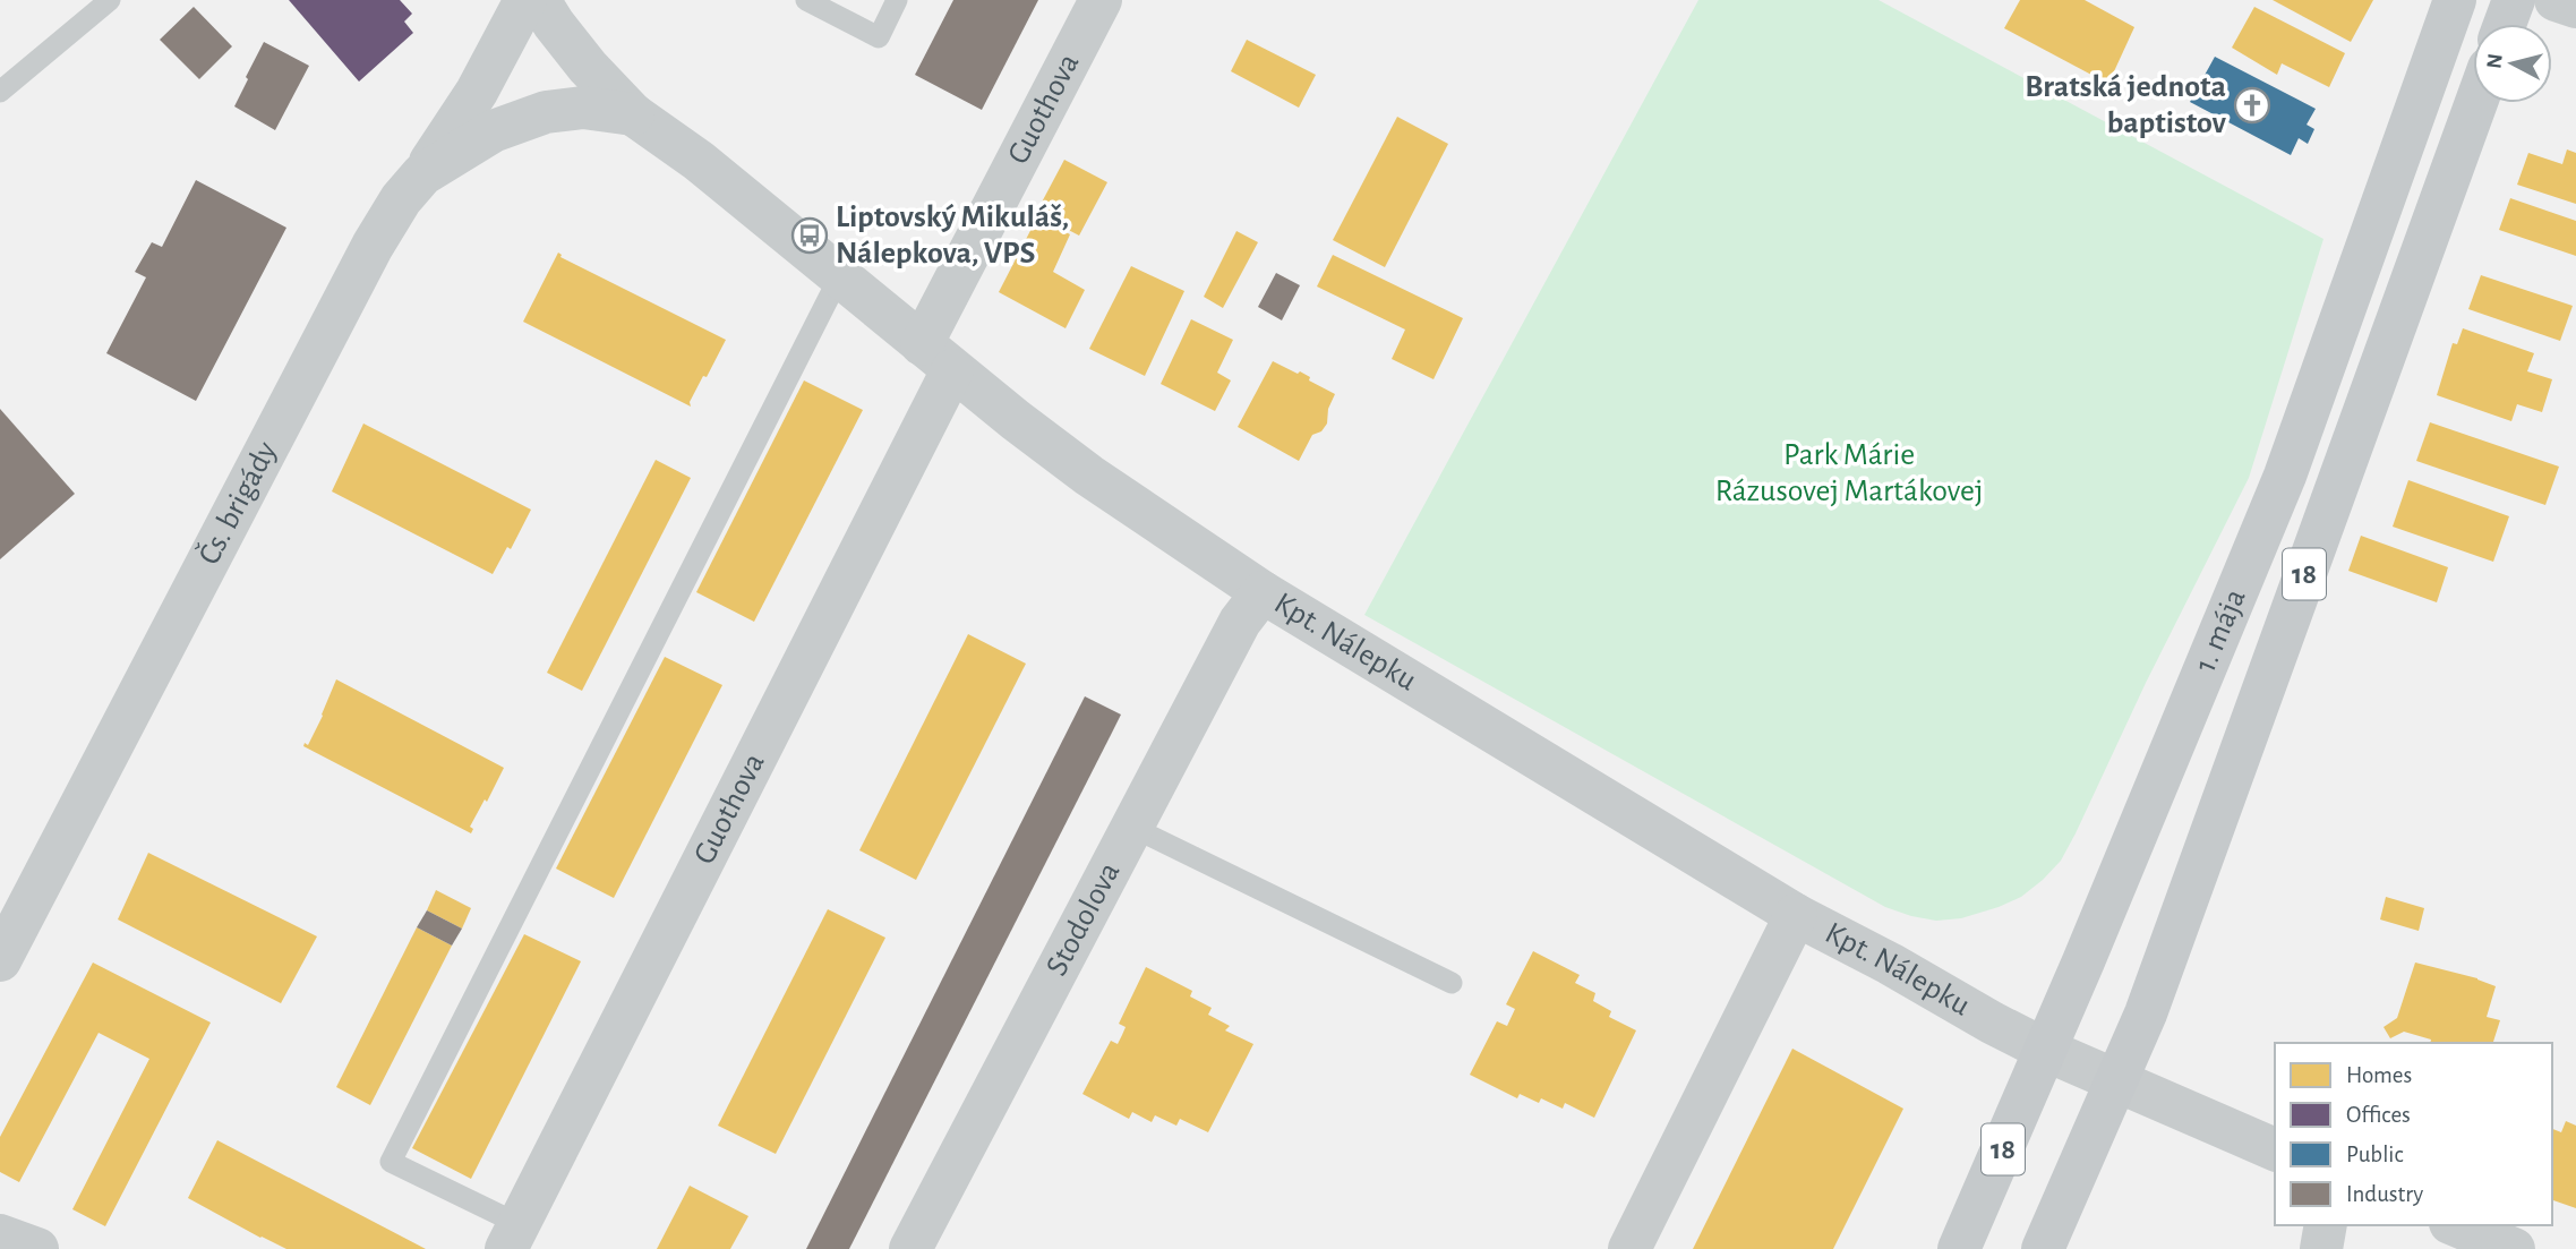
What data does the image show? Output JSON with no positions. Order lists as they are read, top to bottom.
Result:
{
  "streets": {
    "main road": ["18", "1. mája"],
    "street": [
      "Guothova",
      "Čs. brigády",
      "Kpt. Nálepku",
      "Stodolova"
    ]
  },
  "crossings": [
    ["Guothova", "Kpt. Nálepku"],
    ["Čs. brigády", "Kpt. Nálepku"],
    ["1. mája", "Kpt. Nálepku"],
    ["Kpt. Nálepku", "Stodolova"]
  ],
  "parks": ["Park Márie Rázusovej Martákovej"],
  "places": {
    "church": ["Bratská jednota baptistov"],
    "bus stop": ["Liptovský Mikuláš, Nálepkova, VPS"]
  },
  "legend": [
    "Homes",
    "Offices",
    "Public",
    "Industry"
  ],
  "north": "left"
}
